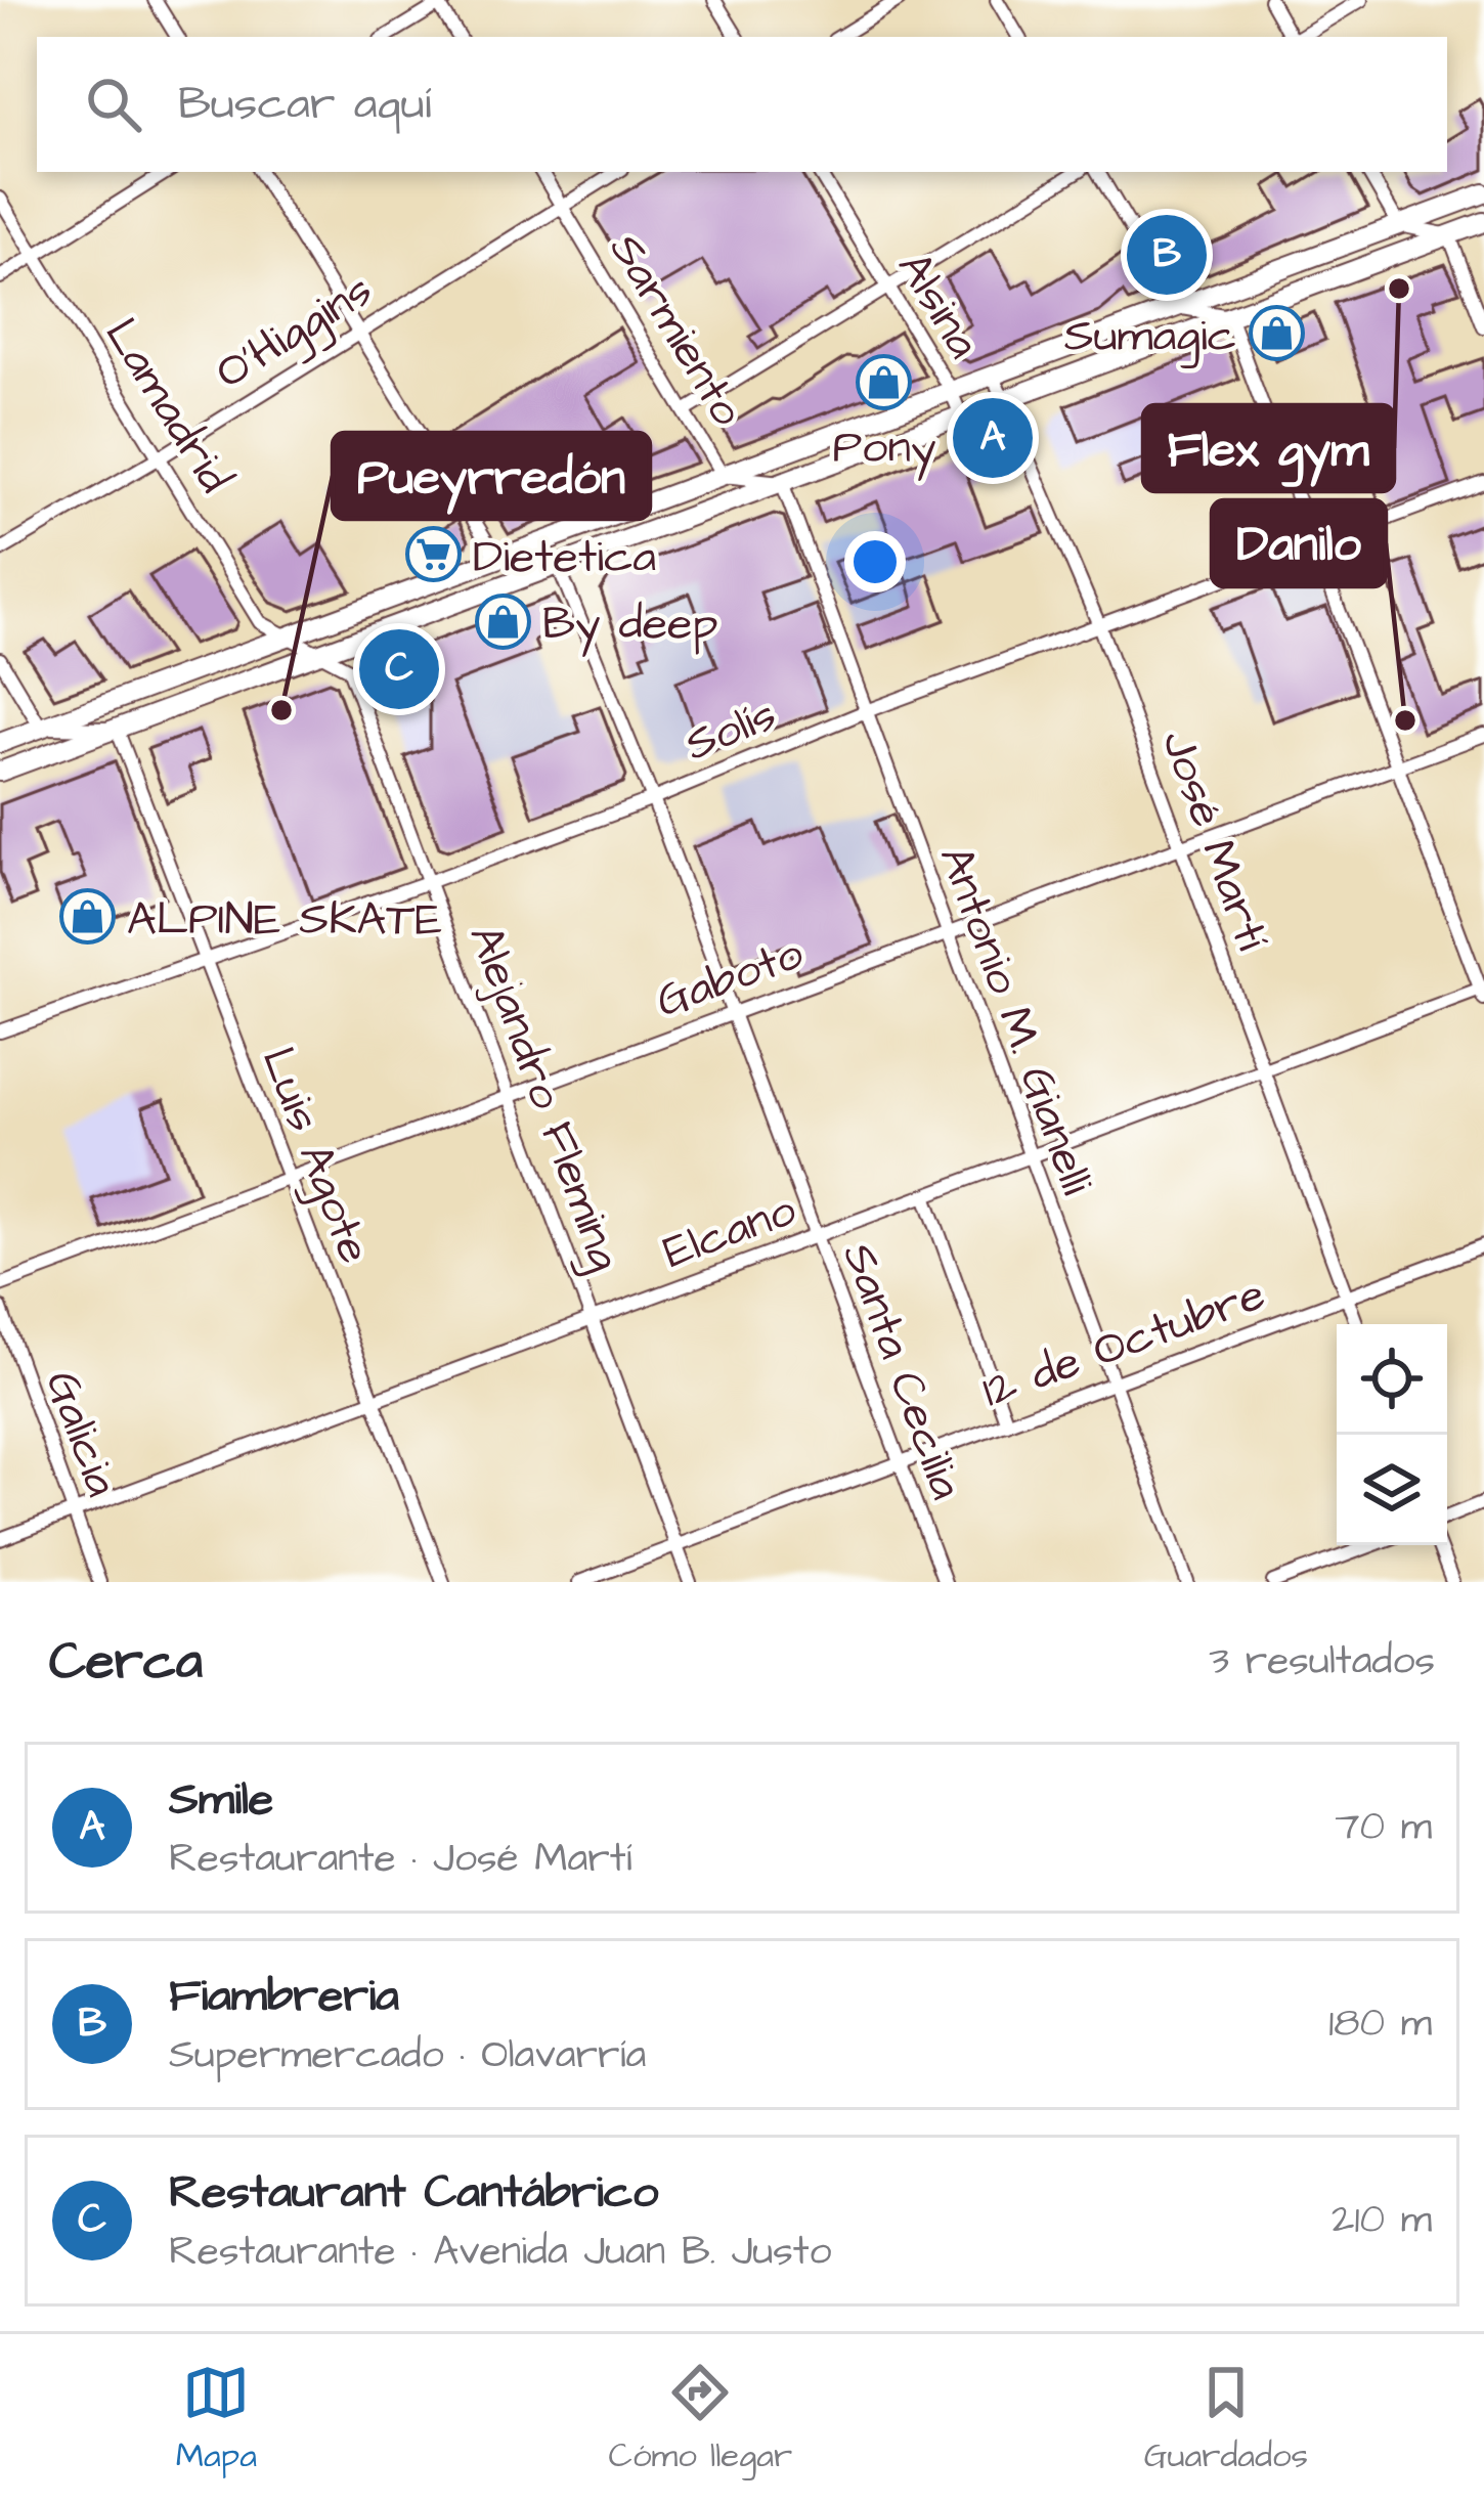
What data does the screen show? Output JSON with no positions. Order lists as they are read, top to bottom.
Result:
{
  "streets": {
    "street": [
      "Alsina",
      "Sarmiento",
      "O'Higgins",
      "Lamadrid",
      "Solís",
      "José Martí",
      "Gaboto",
      "Antonio M. Gianelli",
      "Alejandro Fleming",
      "Luis Agote",
      "Elcano",
      "12 de Octubre",
      "Santa Cecilia",
      "Galicia"
    ]
  },
  "crossings": [
    ["Sarmiento", "O'Higgins"],
    ["Sarmiento", "Antonio M. Gianelli"],
    ["O'Higgins", "Lamadrid"],
    ["Lamadrid", "Alejandro Fleming"],
    ["Solís", "José Martí"],
    ["Solís", "Antonio M. Gianelli"],
    ["Solís", "Alejandro Fleming"],
    ["Solís", "Luis Agote"],
    ["Solís", "Santa Cecilia"],
    ["José Martí", "Gaboto"],
    ["José Martí", "Elcano"],
    ["José Martí", "12 de Octubre"],
    ["Gaboto", "Antonio M. Gianelli"],
    ["Gaboto", "Alejandro Fleming"],
    ["Gaboto", "Luis Agote"],
    ["Gaboto", "Santa Cecilia"],
    ["Antonio M. Gianelli", "Elcano"],
    ["Antonio M. Gianelli", "12 de Octubre"],
    ["Alejandro Fleming", "Elcano"],
    ["Alejandro Fleming", "12 de Octubre"],
    ["Luis Agote", "Elcano"],
    ["Elcano", "Santa Cecilia"],
    ["Elcano", "Galicia"],
    ["12 de Octubre", "Santa Cecilia"]
  ],
  "places": {
    "other": ["Flex gym", "Pueyrredón", "Danilo"],
    "shop": [
      "Sumagic",
      "Pony",
      "By deep",
      "ALPINE SKATE"
    ],
    "supermarket": ["Dietetica"]
  },
  "page": {
    "search": "Buscar aquí",
    "pins": ["B", "A", "C"],
    "heading": ["Cerca", "3 resultados"],
    "list": [
      {
        "mark": "A",
        "name": "Smile",
        "note": "Restaurante · José Martí",
        "value": "70 m"
      },
      {
        "mark": "B",
        "name": "Fiambreria",
        "note": "Supermercado · Olavarría",
        "value": "180 m"
      },
      {
        "mark": "C",
        "name": "Restaurant Cantábrico",
        "note": "Restaurante · Avenida Juan B. Justo",
        "value": "210 m"
      }
    ],
    "nav": ["Mapa", "Cómo llegar", "Guardados"]
  }
}
